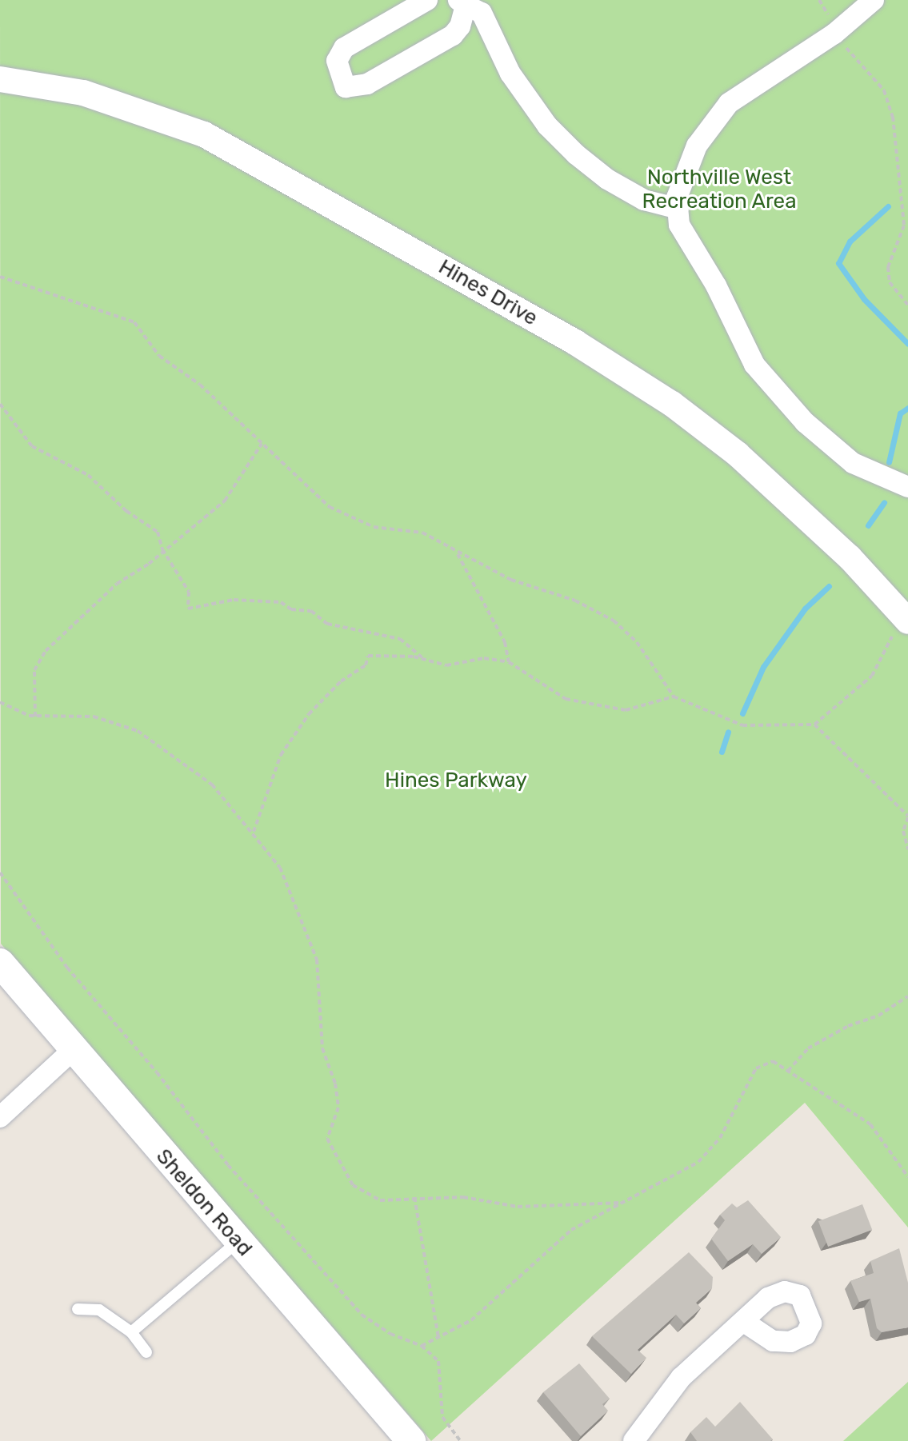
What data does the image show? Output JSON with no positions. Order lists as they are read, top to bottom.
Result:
{
  "streets": {
    "main road": ["Sheldon Road"],
    "street": ["Hines Drive"]
  },
  "parks": ["Northville West Recreation Area", "Hines Parkway"]
}
